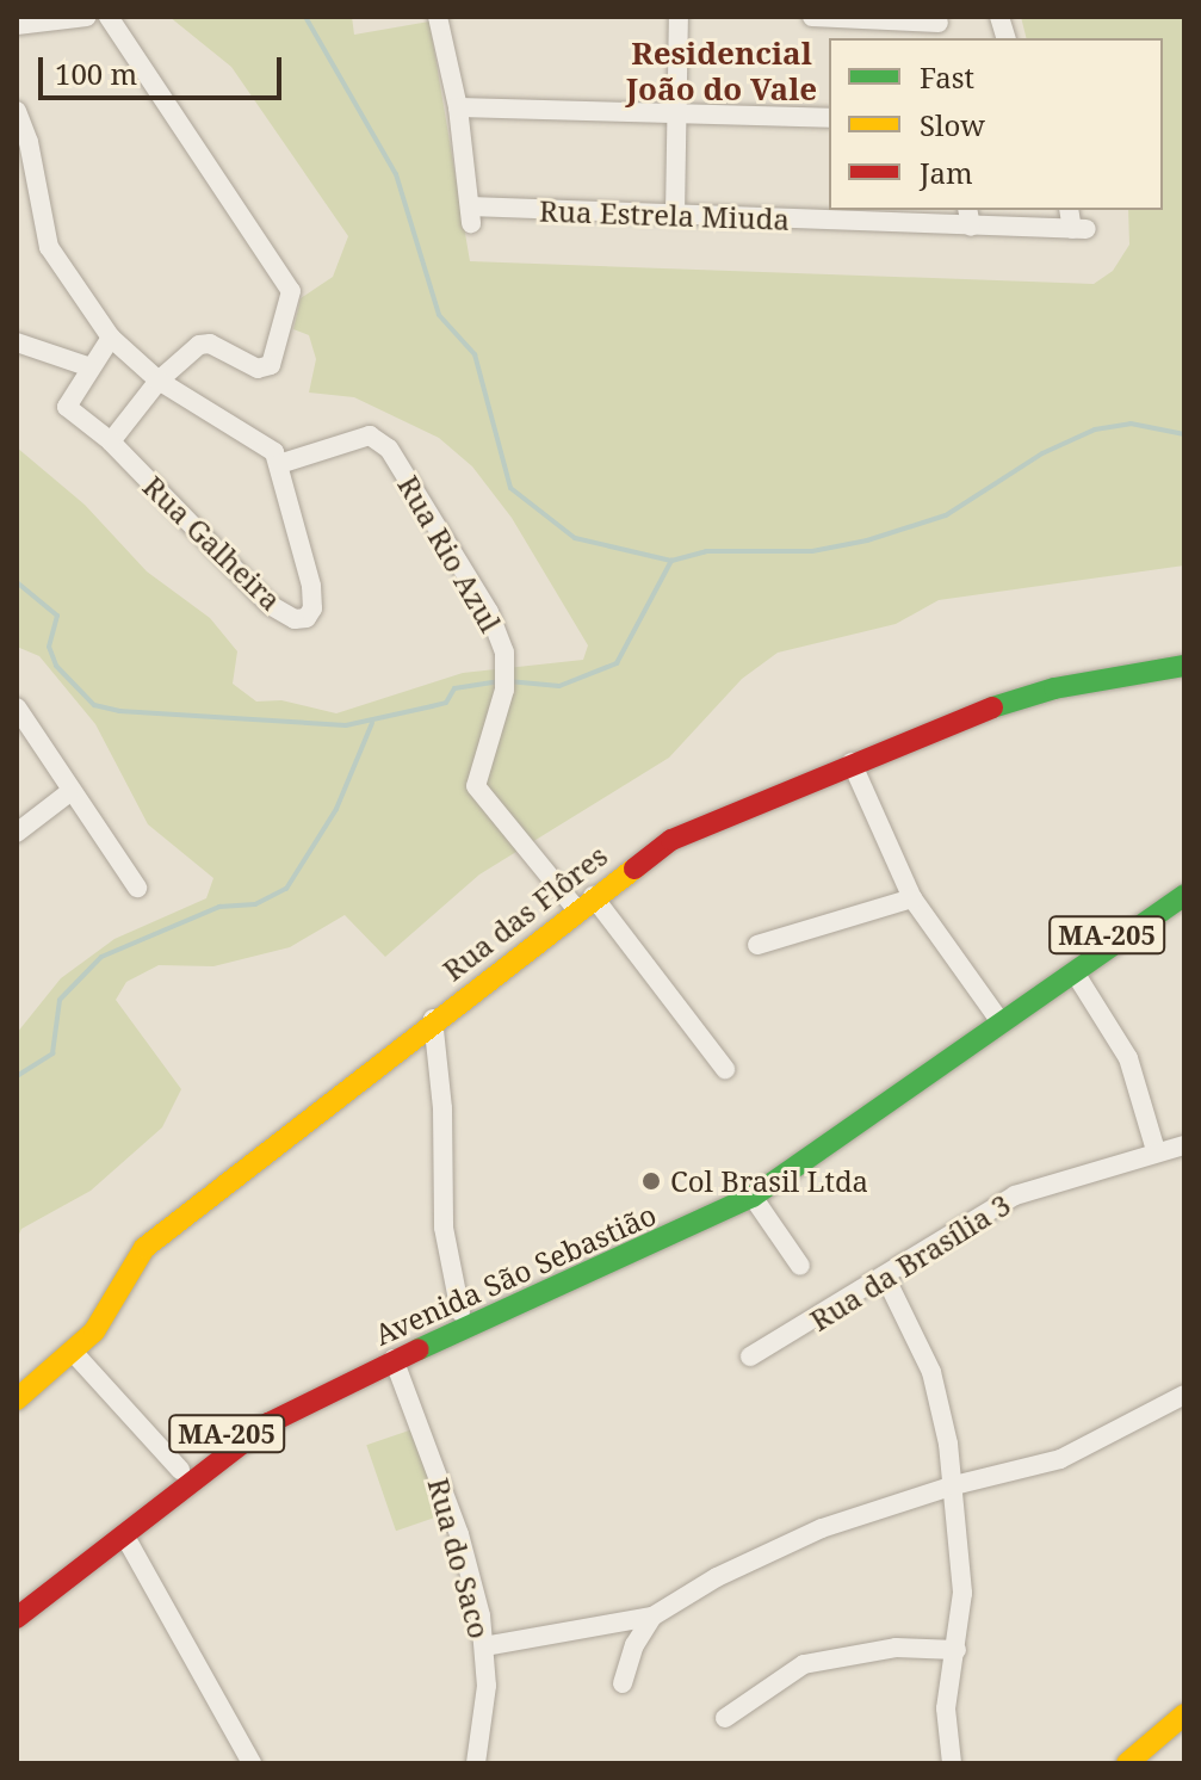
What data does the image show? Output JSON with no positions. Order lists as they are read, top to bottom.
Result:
{
  "streets": {
    "main road": ["Rua das Flôres", "MA-205", "Avenida São Sebastião"],
    "street": [
      "Rua Estrela Miuda",
      "Rua Galheira",
      "Rua Rio Azul",
      "Rua da Brasília 3",
      "Rua do Saco"
    ]
  },
  "crossings": [
    ["Rua Galheira", "Rua Rio Azul"],
    ["Rua Rio Azul", "Rua das Flôres"],
    ["Avenida São Sebastião", "Rua do Saco"]
  ],
  "districts": ["Residencial João do Vale"],
  "places": ["Col Brasil Ltda"],
  "legend": ["Fast", "Slow", "Jam"],
  "scale_bar": "100 m"
}
